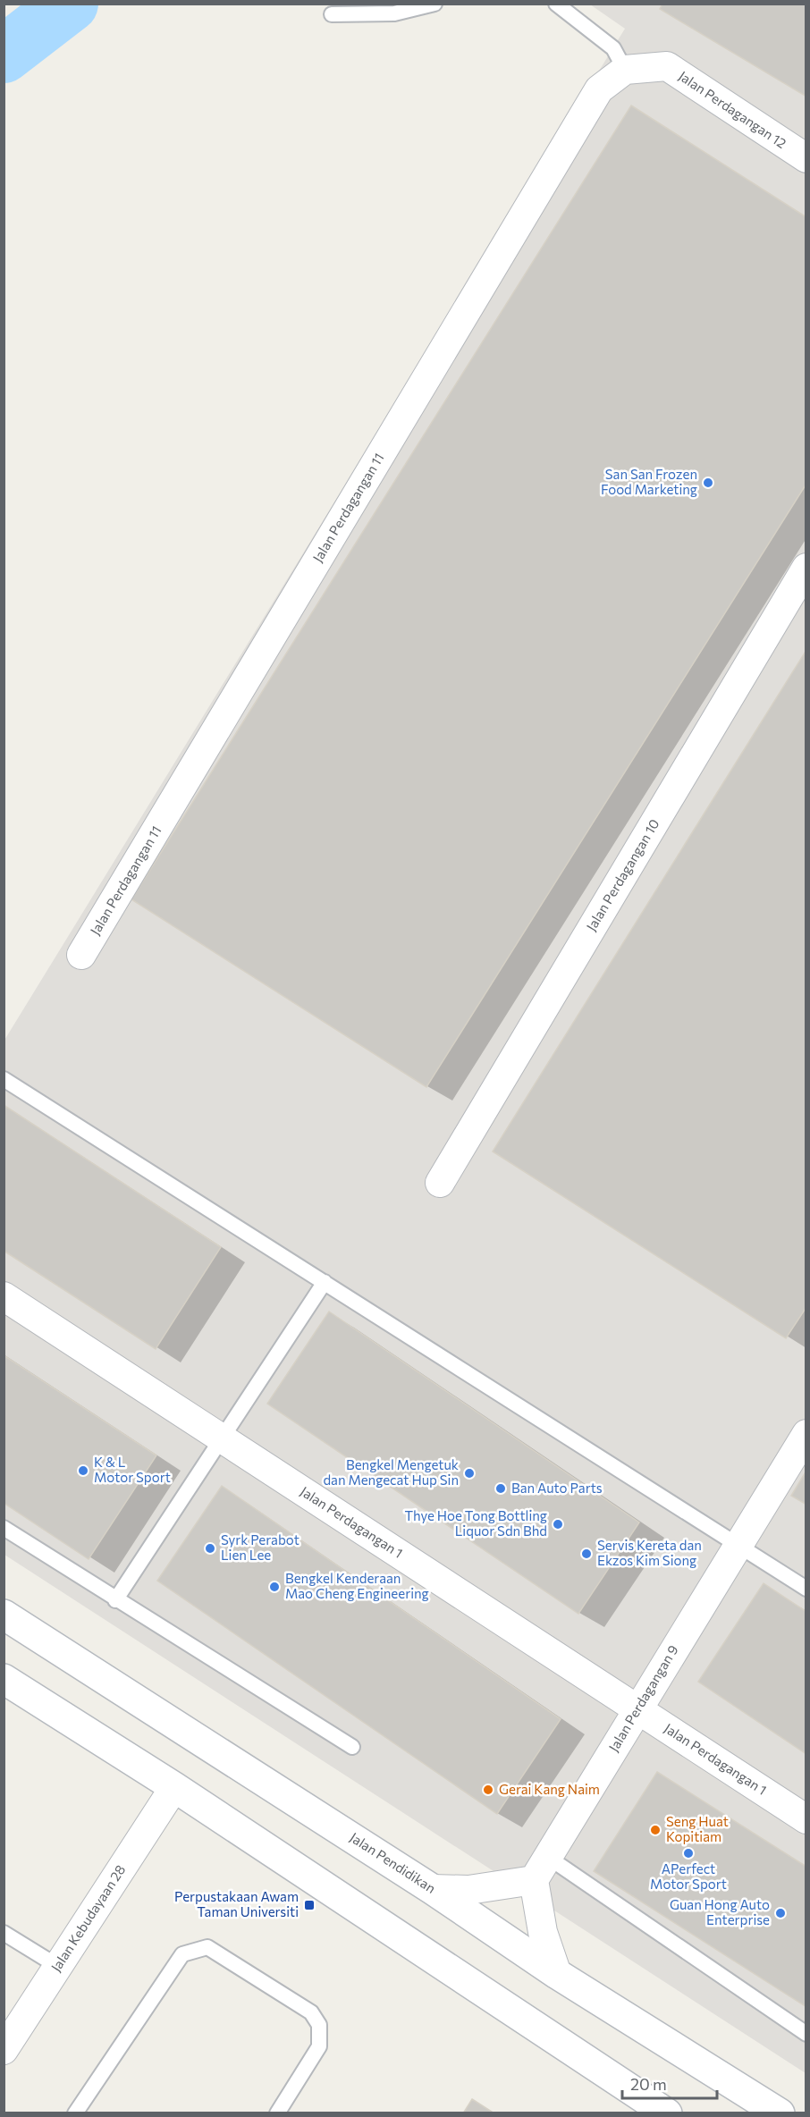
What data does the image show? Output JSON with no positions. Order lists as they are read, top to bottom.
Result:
{
  "streets": {
    "main road": ["Jalan Pendidikan"],
    "street": [
      "Jalan Perdagangan 12",
      "Jalan Perdagangan 11",
      "Jalan Perdagangan 10",
      "Jalan Perdagangan 1",
      "Jalan Perdagangan 9",
      "Jalan Kebudayaan 28"
    ]
  },
  "crossings": [
    ["Jalan Perdagangan 12", "Jalan Perdagangan 11"],
    ["Jalan Perdagangan 1", "Jalan Perdagangan 9"]
  ],
  "places": {
    "other": [
      "San San Frozen Food Marketing",
      "K & L Motor Sport",
      "Bengkel Mengetuk dan Mengecat Hup Sin",
      "Ban Auto Parts",
      "Thye Hoe Tong Bottling Liquor Sdn Bhd",
      "Syrk Perabot Lien Lee",
      "Servis Kereta dan Ekzos Kim Siong",
      "Bengkel Kenderaan Mao Cheng Engineering",
      "Gerai Kang Naim",
      "Seng Huat Kopitiam",
      "APerfect Motor Sport",
      "Guan Hong Auto Enterprise"
    ],
    "transit": ["Perpustakaan Awam Taman Universiti"]
  },
  "scale_bar": "20 m"
}
